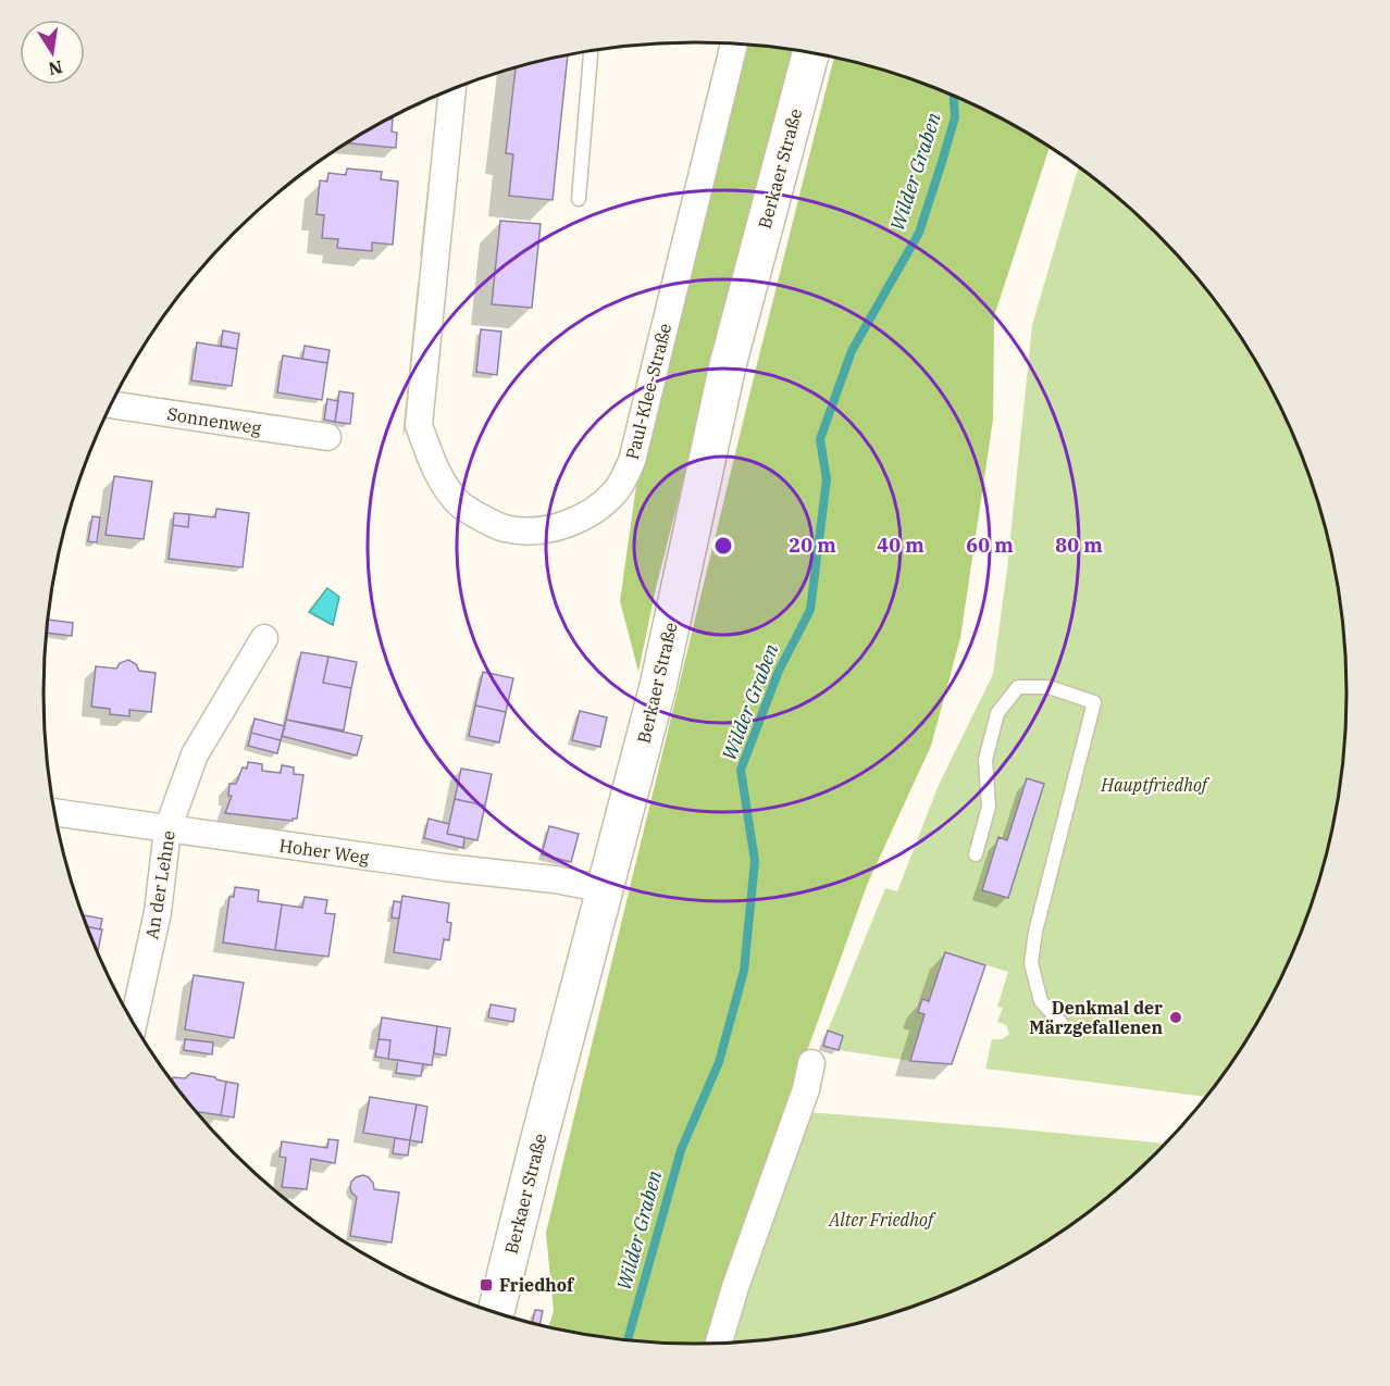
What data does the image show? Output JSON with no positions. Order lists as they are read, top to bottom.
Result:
{
  "streets": {
    "main road": ["Berkaer Straße"],
    "street": [
      "Paul-Klee-Straße",
      "Sonnenweg",
      "Hoher Weg",
      "An der Lehne"
    ]
  },
  "crossings": [
    ["Berkaer Straße", "Hoher Weg"],
    ["Hoher Weg", "An der Lehne"]
  ],
  "water": ["Wilder Graben"],
  "parks": ["Hauptfriedhof", "Alter Friedhof"],
  "places": {
    "other": ["Denkmal der Märzgefallenen"],
    "transit": ["Friedhof"]
  },
  "north": "bottom",
  "rings": [
    "20 m",
    "40 m",
    "60 m",
    "80 m"
  ]
}
